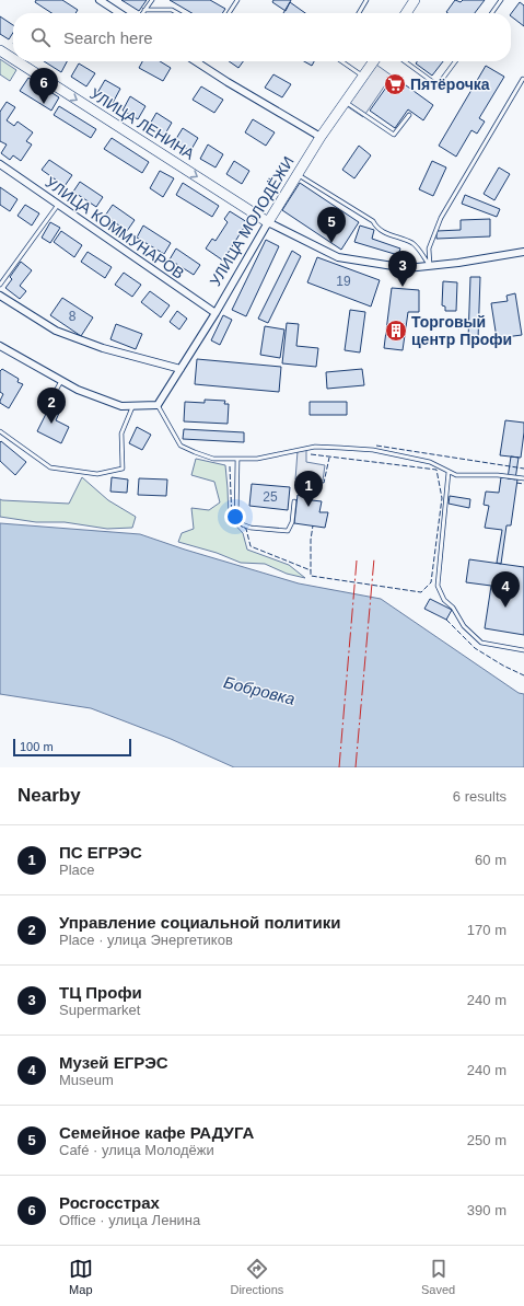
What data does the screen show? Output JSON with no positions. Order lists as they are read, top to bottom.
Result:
{
  "streets": {
    "street": ["УЛИЦА ЛЕНИНА", "УЛИЦА МОЛОДЁЖИ", "УЛИЦА КОММУНАРОВ"]
  },
  "crossings": [
    ["УЛИЦА ЛЕНИНА", "УЛИЦА МОЛОДЁЖИ"],
    ["УЛИЦА МОЛОДЁЖИ", "УЛИЦА КОММУНАРОВ"]
  ],
  "one_way": ["УЛИЦА ЛЕНИНА"],
  "water": ["Бобровка"],
  "places": {
    "supermarket": ["Пятёрочка"],
    "building": ["Торговый центр Профи"]
  },
  "house_numbers": ["19", "8", "25"],
  "scale_bar": "100 m",
  "page": {
    "search": "Search here",
    "pins": [
      "6",
      "5",
      "3",
      "2",
      "1",
      "4"
    ],
    "scale": "100 m",
    "heading": ["Nearby", "6 results"],
    "list": [
      {
        "mark": "1",
        "name": "ПС ЕГРЭС",
        "note": "Place",
        "value": "60 m"
      },
      {
        "mark": "2",
        "name": "Управление социальной политики",
        "note": "Place · улица Энергетиков",
        "value": "170 m"
      },
      {
        "mark": "3",
        "name": "ТЦ Профи",
        "note": "Supermarket",
        "value": "240 m"
      },
      {
        "mark": "4",
        "name": "Музей ЕГРЭС",
        "note": "Museum",
        "value": "240 m"
      },
      {
        "mark": "5",
        "name": "Семейное кафе РАДУГА",
        "note": "Café · улица Молодёжи",
        "value": "250 m"
      },
      {
        "mark": "6",
        "name": "Росгосстрах",
        "note": "Office · улица Ленина",
        "value": "390 m"
      }
    ],
    "nav": ["Map", "Directions", "Saved"]
  }
}
